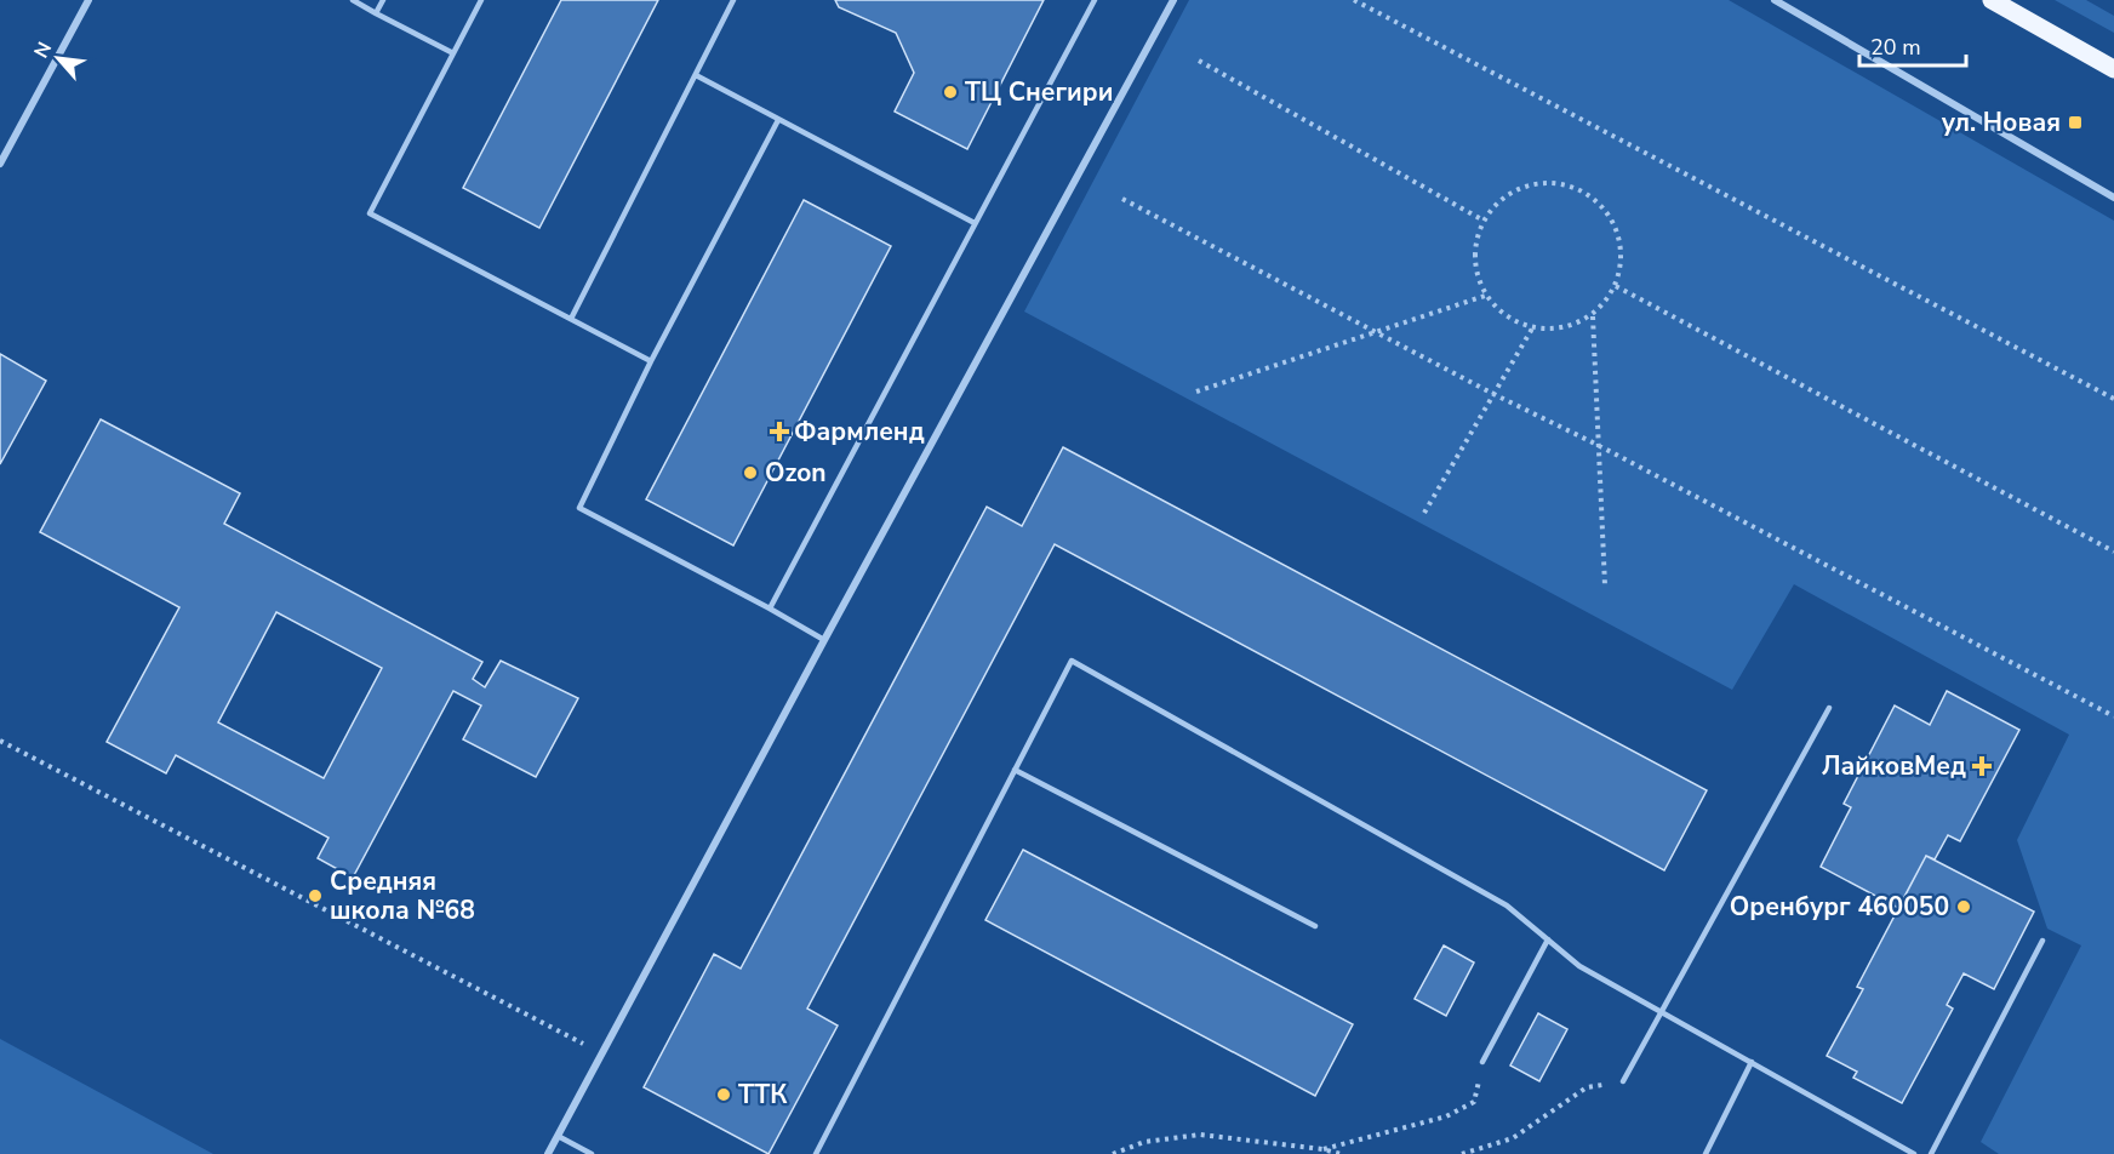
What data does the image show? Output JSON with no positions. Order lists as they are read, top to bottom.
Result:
{
  "places": {
    "other": [
      "ТЦ Снегири",
      "Ozon",
      "Средняя школа №68",
      "Оренбург 460050",
      "ТТК"
    ],
    "transit": ["ул. Новая"],
    "health": ["Фармленд", "ЛайковМед"]
  },
  "scale_bar": "20 m",
  "north": "top left"
}
